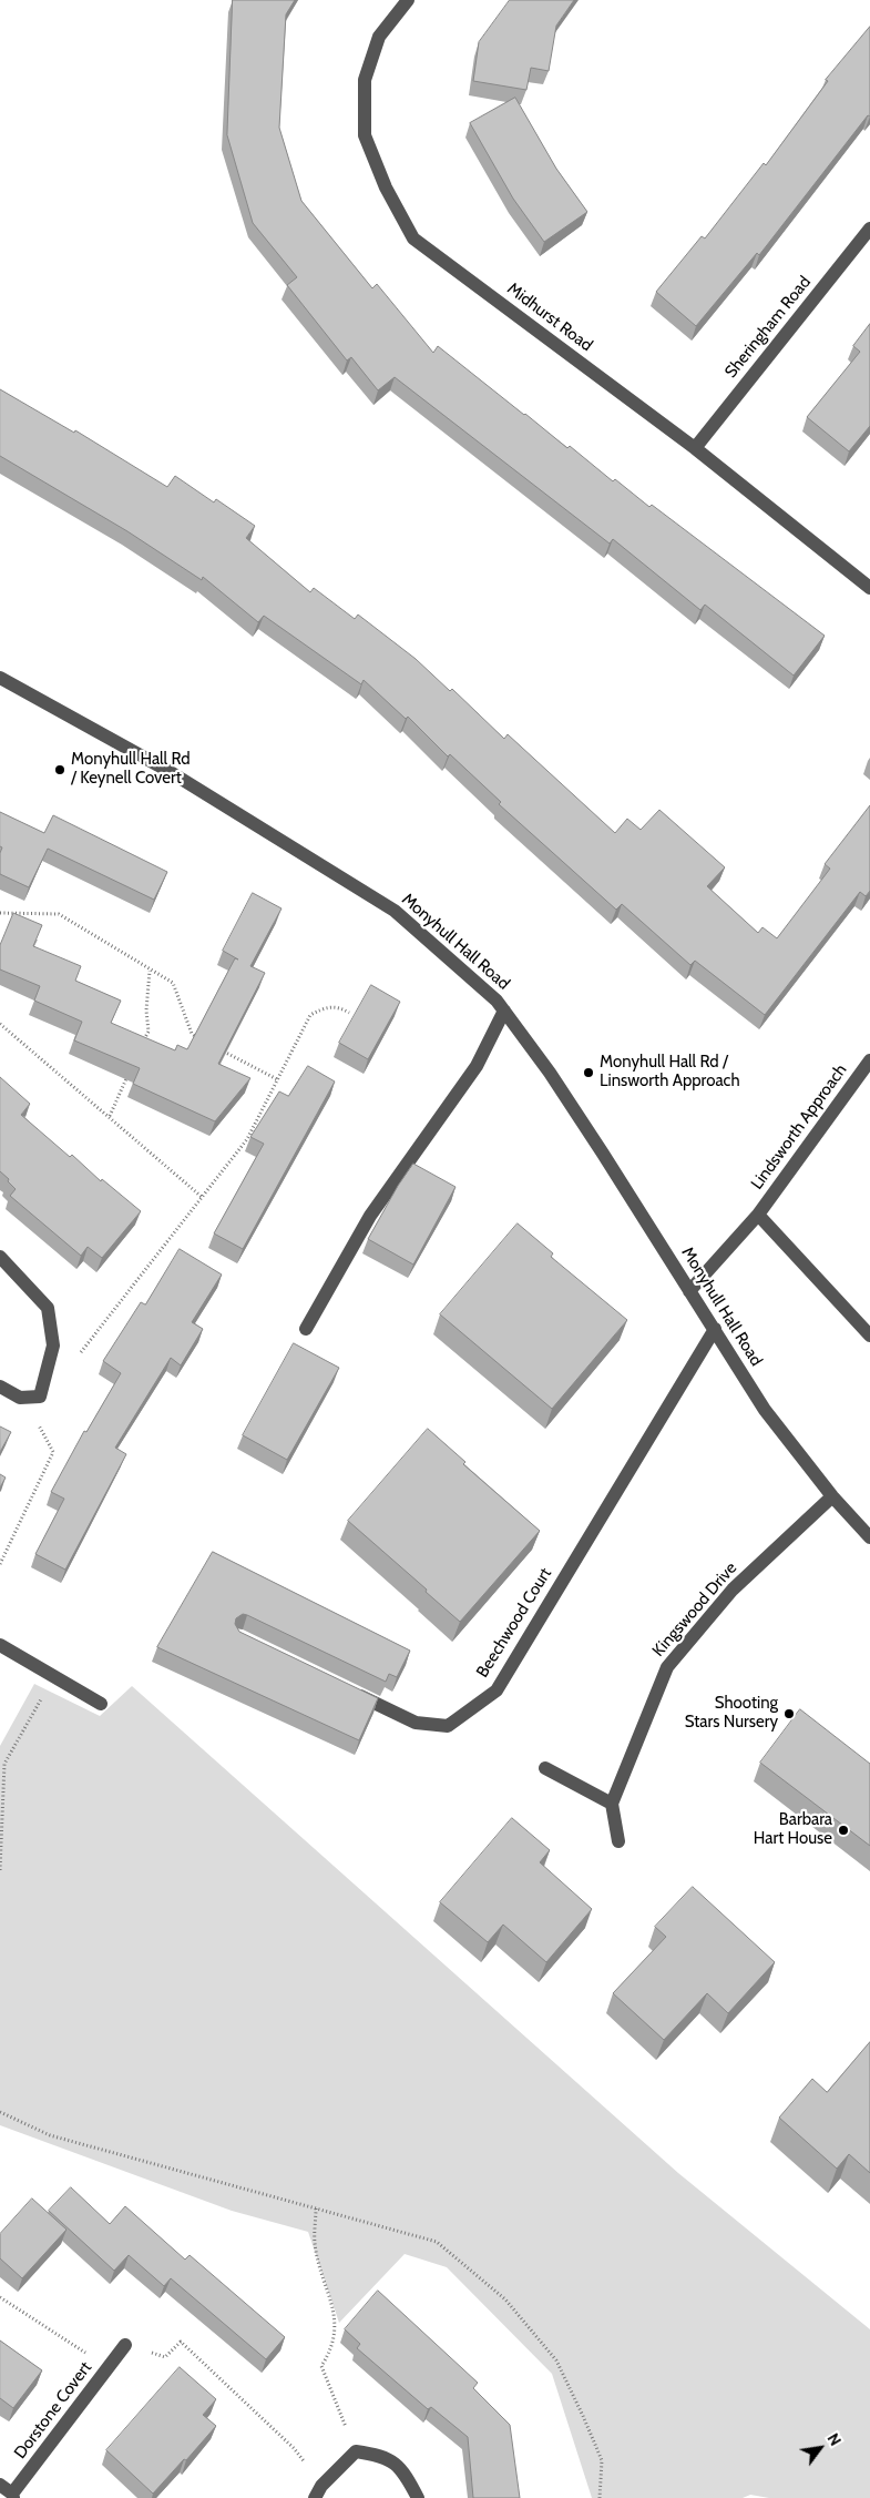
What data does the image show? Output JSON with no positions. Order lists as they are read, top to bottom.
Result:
{
  "streets": {
    "street": [
      "Midhurst Road",
      "Sheringham Road",
      "Monyhull Hall Road",
      "Lindsworth Approach",
      "Kingswood Drive",
      "Beechwood Court",
      "Dorstone Covert"
    ]
  },
  "crossings": [
    ["Midhurst Road", "Sheringham Road"],
    ["Monyhull Hall Road", "Lindsworth Approach"],
    ["Monyhull Hall Road", "Kingswood Drive"],
    ["Monyhull Hall Road", "Beechwood Court"]
  ],
  "places": [
    "Monyhull Hall Rd / Keynell Covert",
    "Monyhull Hall Rd / Linsworth Approach",
    "Shooting Stars Nursery",
    "Barbara Hart House"
  ],
  "north": "top right"
}
